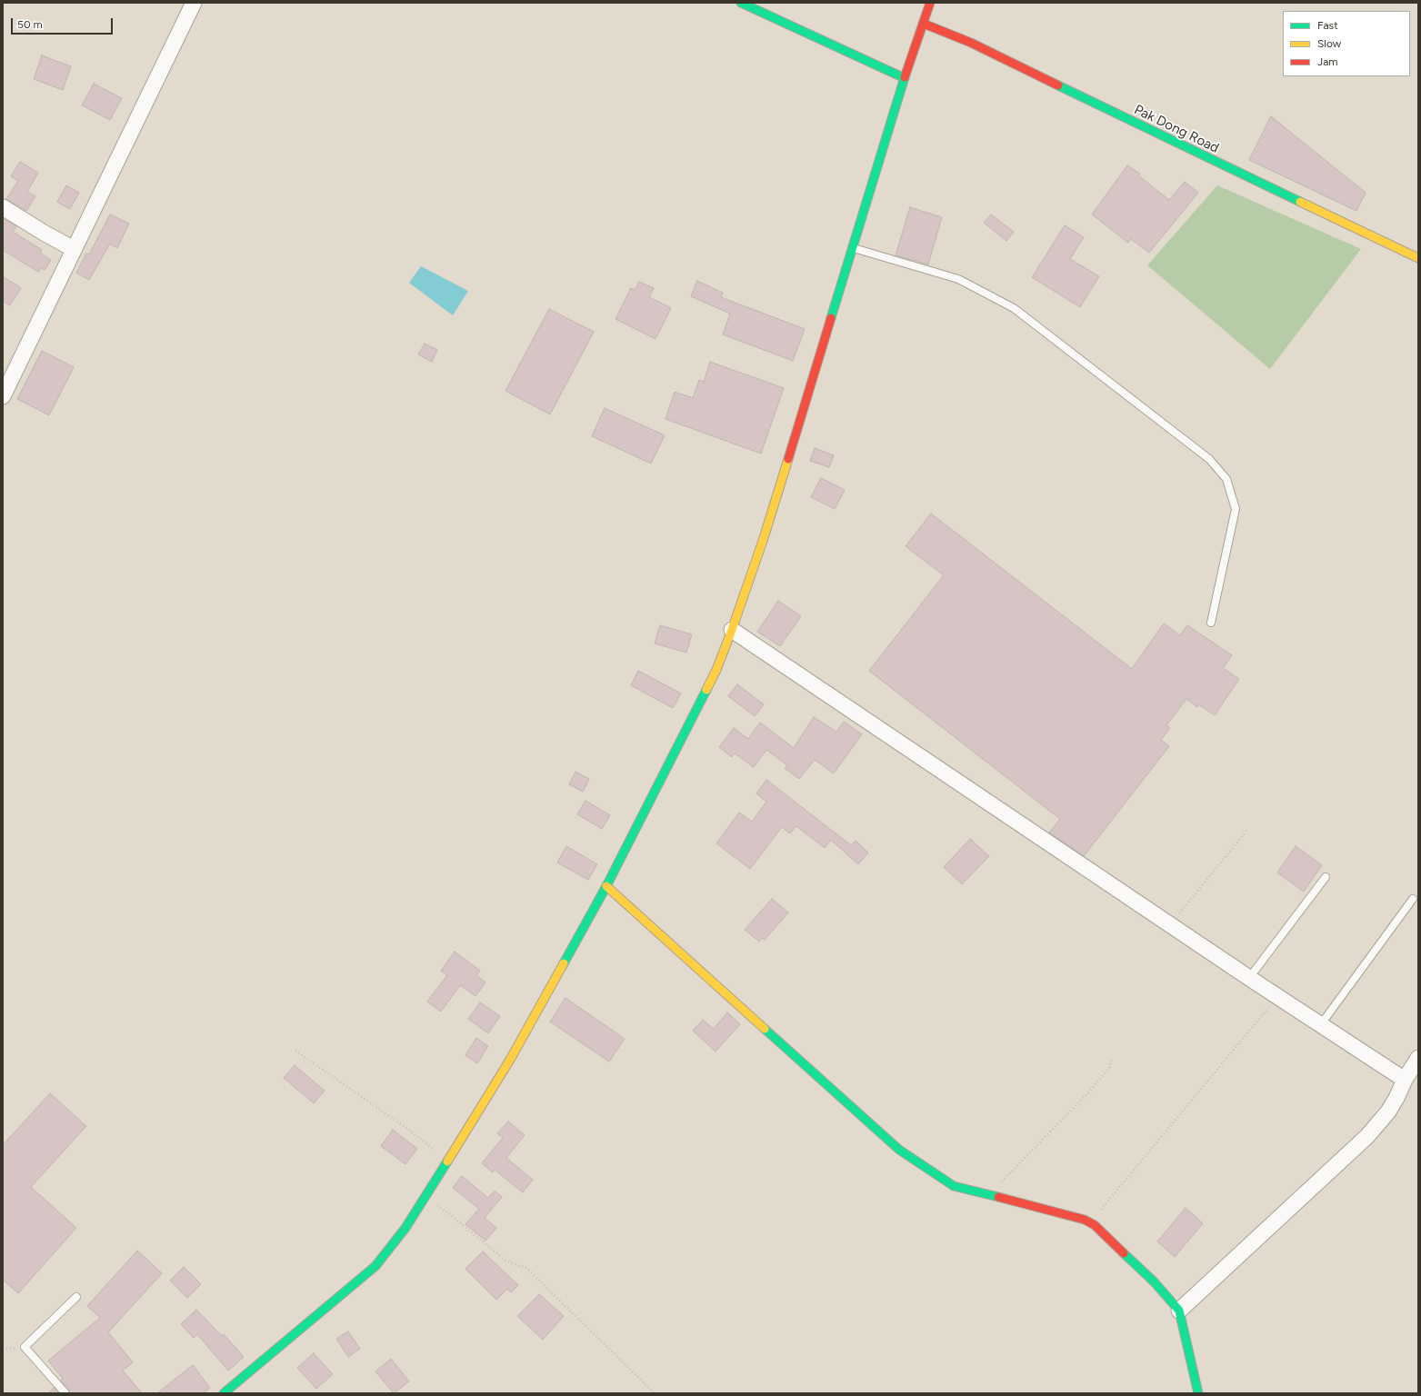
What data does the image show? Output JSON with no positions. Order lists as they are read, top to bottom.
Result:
{
  "streets": {
    "street": ["Pak Dong Road"]
  },
  "legend": ["Fast", "Slow", "Jam"],
  "scale_bar": "50 m"
}
